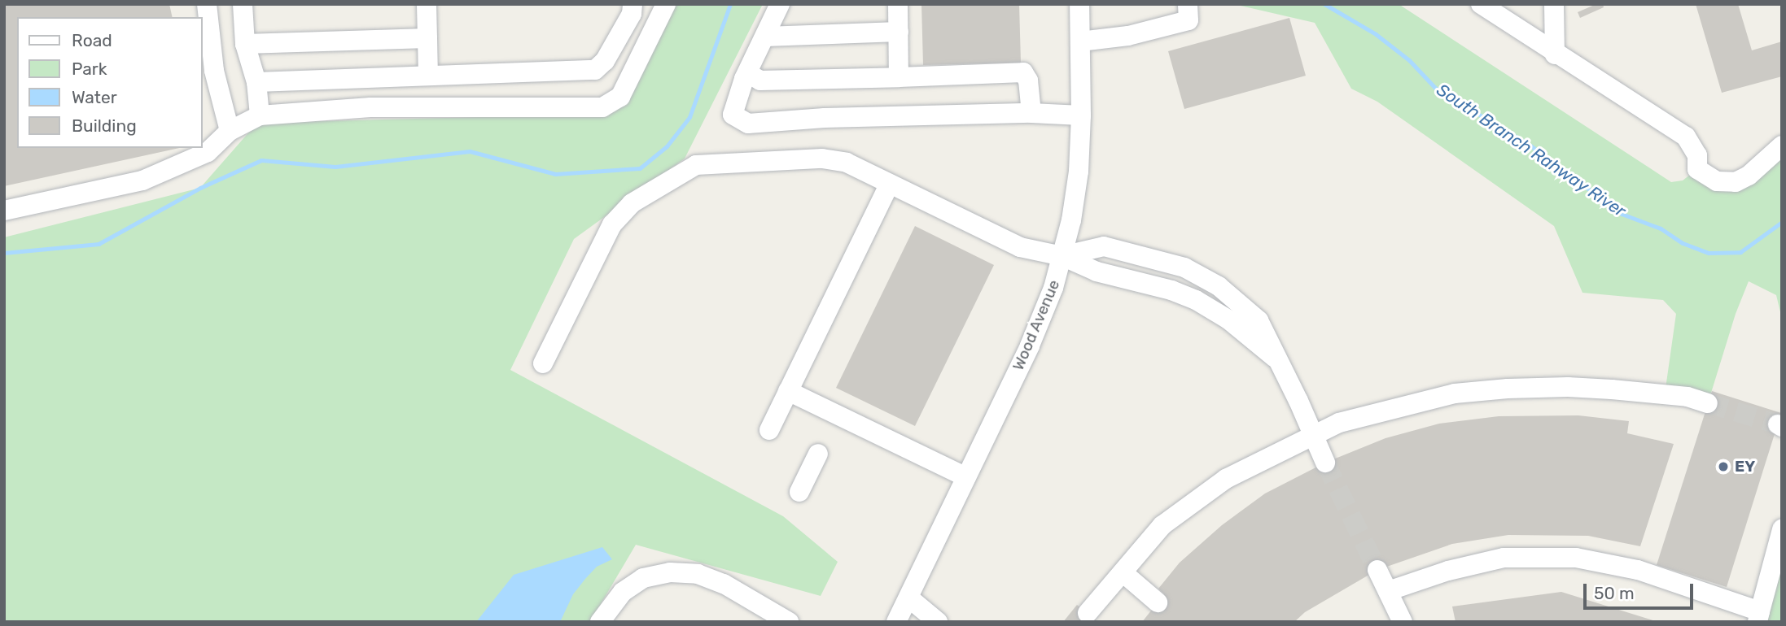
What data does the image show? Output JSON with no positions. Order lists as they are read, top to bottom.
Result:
{
  "streets": {
    "street": ["Wood Avenue"]
  },
  "water": ["South Branch Rahway River"],
  "places": ["EY"],
  "legend": [
    "Road",
    "Park",
    "Water",
    "Building"
  ],
  "scale_bar": "50 m"
}
